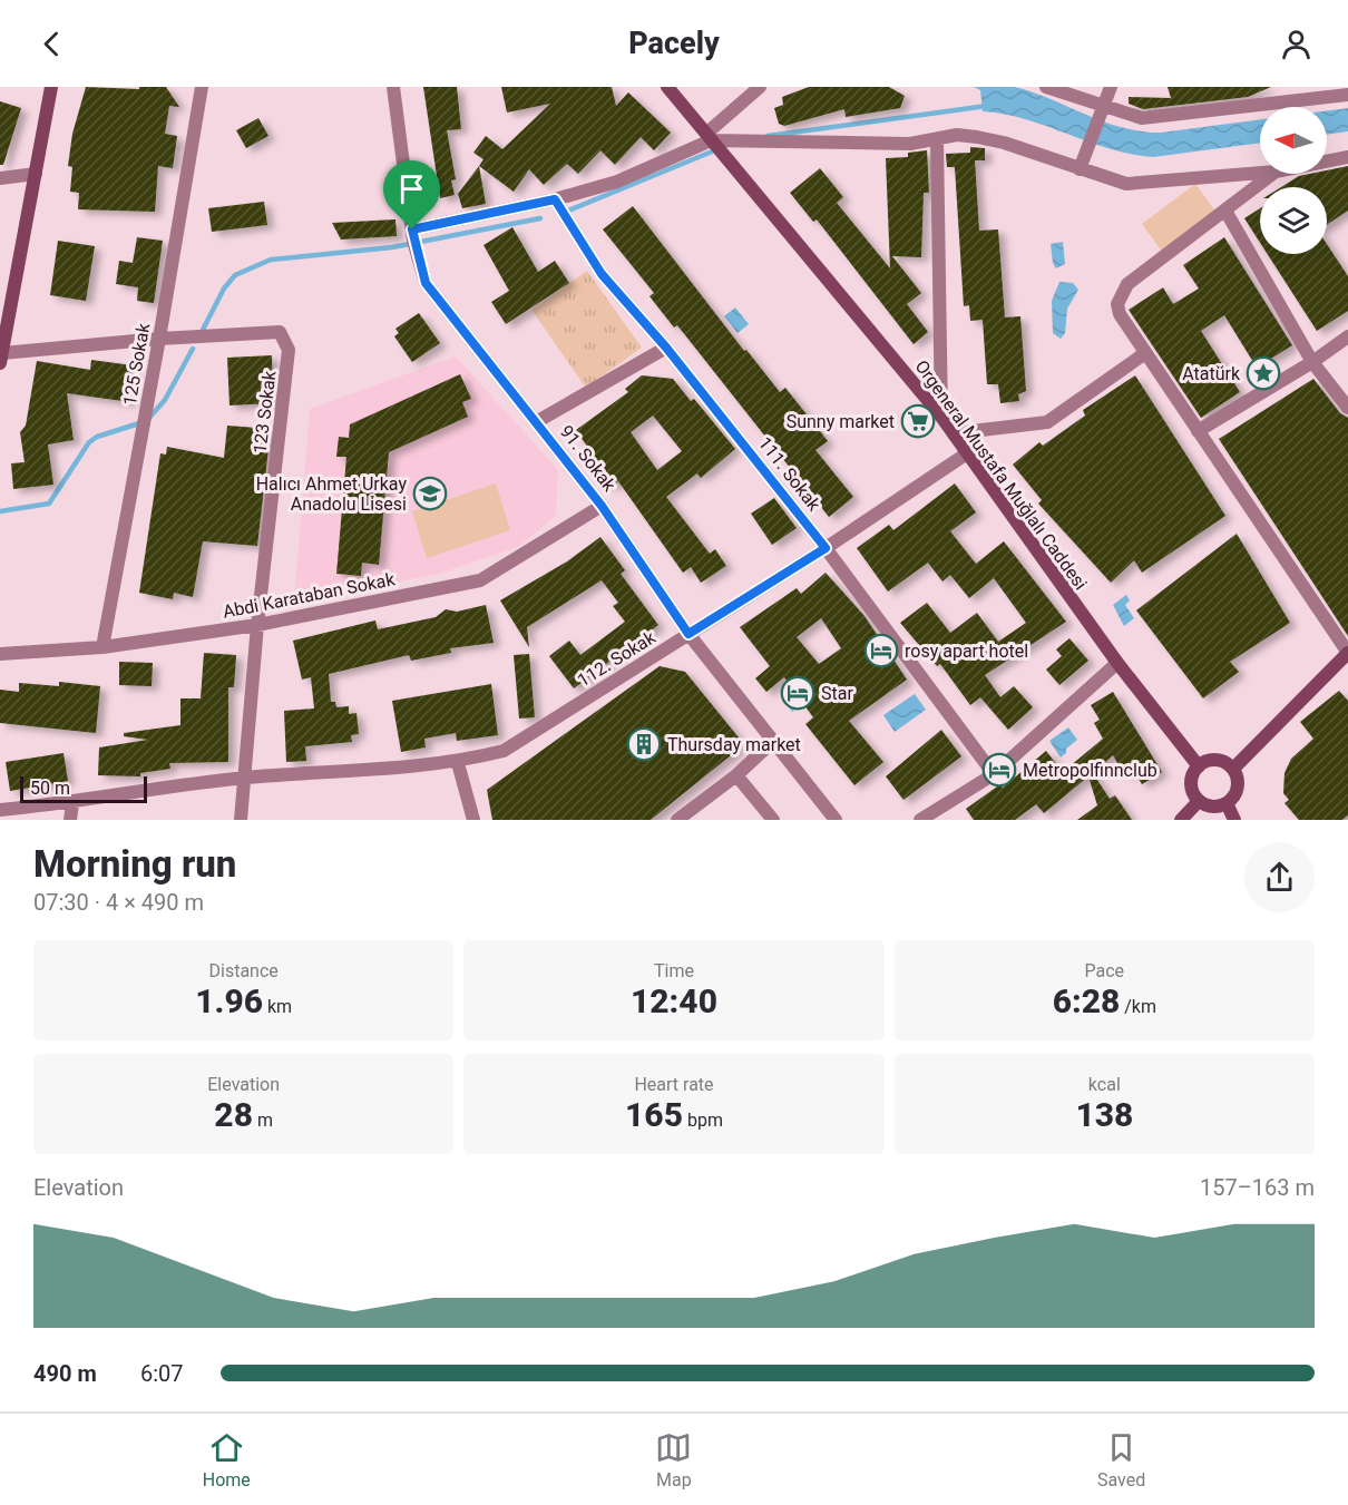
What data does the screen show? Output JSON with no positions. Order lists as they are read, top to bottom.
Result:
{
  "streets": {
    "street": [
      "125 Sokak",
      "123 Sokak",
      "91. Sokak",
      "111. Sokak",
      "Orgeneral Mustafa Muğlalı Caddesi",
      "Abdi Karataban Sokak",
      "112. Sokak"
    ]
  },
  "crossings": [
    ["125 Sokak", "123 Sokak"],
    ["125 Sokak", "Abdi Karataban Sokak"],
    ["123 Sokak", "Abdi Karataban Sokak"],
    ["123 Sokak", "112. Sokak"],
    ["91. Sokak", "Abdi Karataban Sokak"],
    ["91. Sokak", "112. Sokak"],
    ["111. Sokak", "112. Sokak"],
    ["Orgeneral Mustafa Muğlalı Caddesi", "112. Sokak"]
  ],
  "places": {
    "place": ["Atatürk"],
    "supermarket": ["Sunny market"],
    "school or university": ["Halıcı Ahmet Urkay Anadolu Lisesi"],
    "hotel": ["rosy apart hotel", "Star", "Metropolfinnclub"],
    "building": ["Thursday market"]
  },
  "scale_bar": "50 m",
  "north": "left",
  "page": {
    "header": "Pacely",
    "scale": "50 m",
    "heading": ["Morning run", "07:30 · 4 × 490 m"],
    "stats": [
      ["Distance", "1.96 km"],
      ["Time", "12:40"],
      ["Pace", "6:28 /km"],
      ["Elevation", "28 m"],
      ["Heart rate", "165 bpm"],
      ["kcal", "138"]
    ],
    "chart": ["Elevation", "157–163 m"],
    "list": [
      {
        "name": "490 m",
        "note": "6:07"
      }
    ],
    "tabs": ["Home", "Map", "Saved"]
  }
}
